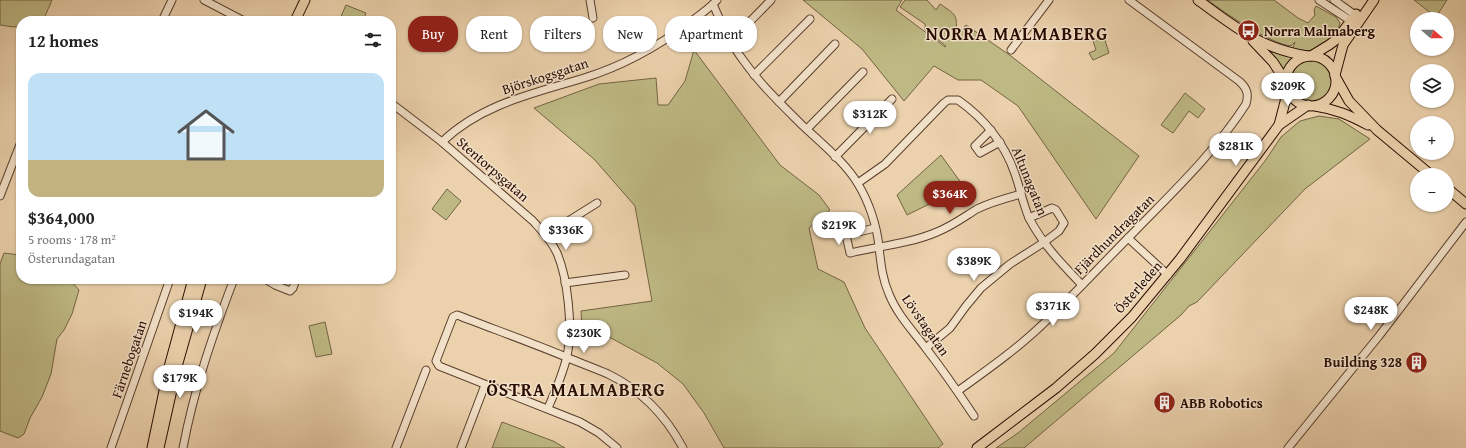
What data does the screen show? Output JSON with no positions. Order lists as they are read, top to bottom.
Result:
{
  "streets": {
    "main road": ["Österleden"],
    "street": [
      "Björskogsgatan",
      "Stentorpsgatan",
      "Altunagatan",
      "Fjärdhundragatan",
      "Lövstagatan",
      "Färnebogatan"
    ]
  },
  "crossings": [
    ["Björskogsgatan", "Stentorpsgatan"],
    ["Björskogsgatan", "Lövstagatan"],
    ["Altunagatan", "Fjärdhundragatan"],
    ["Altunagatan", "Lövstagatan"],
    ["Fjärdhundragatan", "Lövstagatan"]
  ],
  "districts": ["NORRA MALMABERG", "ÖSTRA MALMABERG"],
  "places": {
    "bus stop": ["Norra Malmaberg"],
    "building": ["Building 328", "ABB Robotics"]
  },
  "north": "right",
  "page": {
    "map_buttons": ["+", "−"],
    "chip": [
      "Buy",
      "Rent",
      "Filters",
      "New",
      "Apartment"
    ],
    "heading": "12 homes",
    "list": [
      {
        "name": "$364,000",
        "note": "5 rooms · 178 m² · Österundagatan"
      }
    ],
    "price": [
      "$209K",
      "$312K",
      "$281K",
      "$364K",
      "$219K",
      "$336K",
      "$389K",
      "$371K",
      "$248K",
      "$194K",
      "$230K",
      "$179K"
    ]
  }
}
